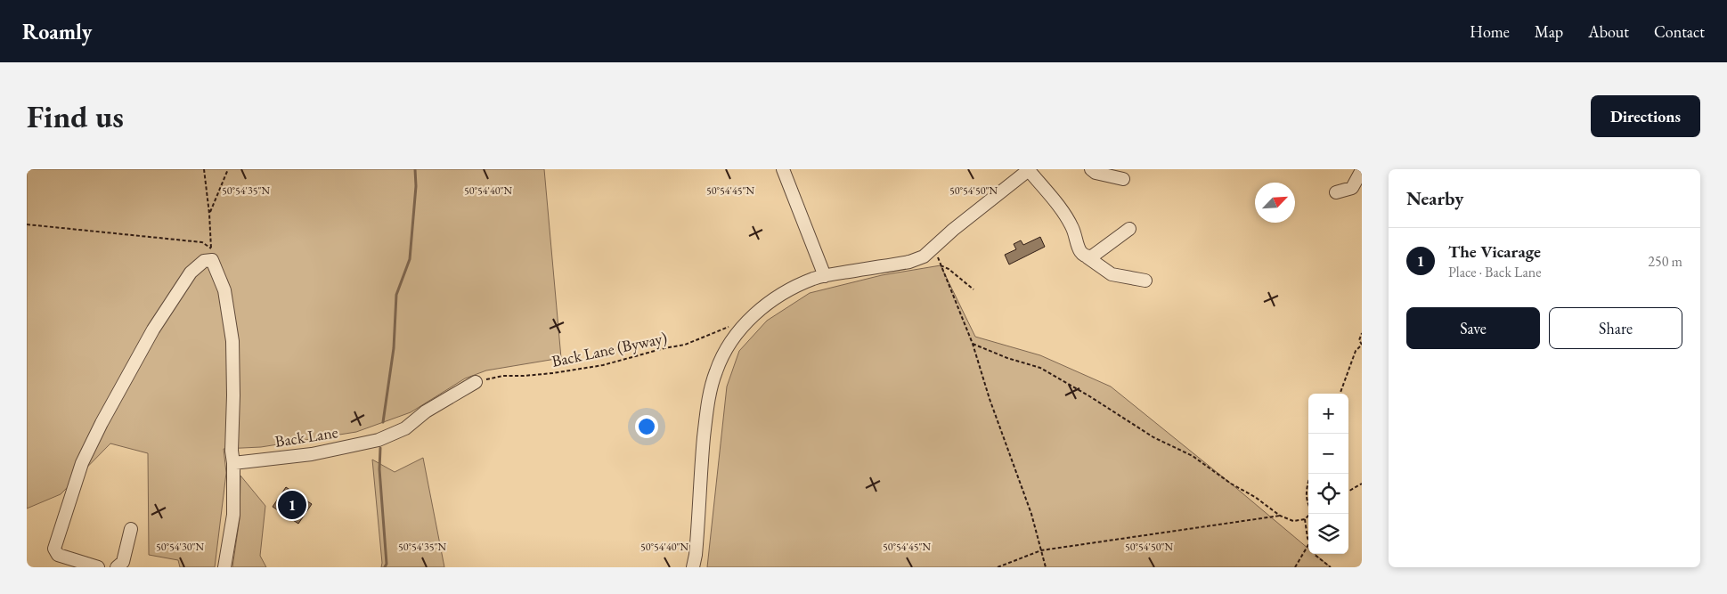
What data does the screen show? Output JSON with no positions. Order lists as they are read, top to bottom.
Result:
{
  "streets": {
    "street": ["Back Lane"],
    "path": ["Back Lane (Byway)"]
  },
  "crossings": [
    ["Back Lane (Byway)", "Back Lane"]
  ],
  "north": "top right",
  "page": {
    "header": "Roamly",
    "nav": [
      "Home",
      "Map",
      "About",
      "Contact"
    ],
    "buttons": [
      "Directions",
      ["Save", "Share"]
    ],
    "title": "Find us",
    "heading": "Nearby",
    "list": [
      {
        "mark": "1",
        "name": "The Vicarage",
        "note": "Place · Back Lane",
        "value": "250 m"
      }
    ],
    "map_buttons": ["+", "−"],
    "pins": "1"
  },
  "coordinates": [
    "50°54'35\"N",
    "50°54'40\"N",
    "50°54'45\"N",
    "50°54'50\"N",
    "50°54'30\"N"
  ]
}
